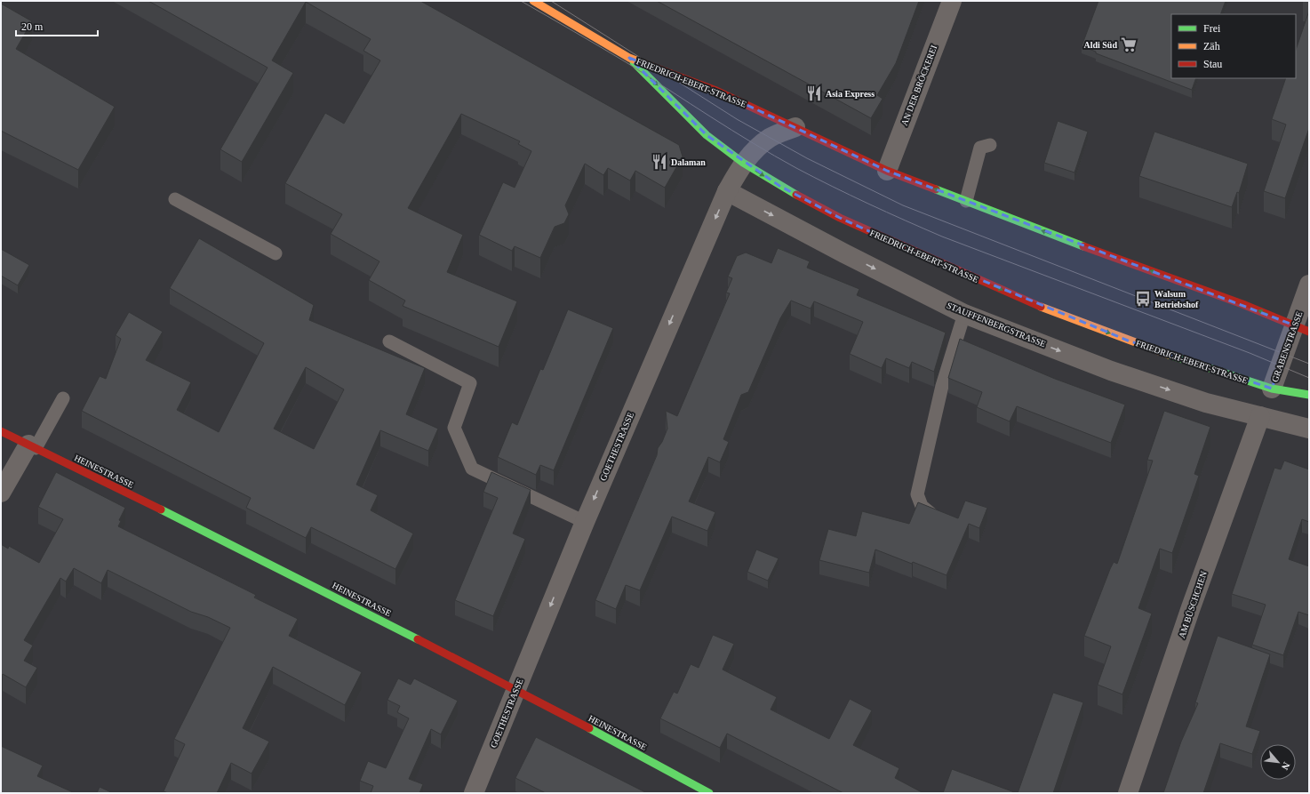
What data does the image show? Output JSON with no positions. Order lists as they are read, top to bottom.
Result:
{
  "streets": {
    "main road": ["FRIEDRICH-EBERT-STRASSE", "HEINESTRASSE"],
    "street": [
      "AN DER BRÖCKEREI",
      "STAUFFENBERGSTRASSE",
      "GRABENSTRASSE",
      "GOETHESTRASSE",
      "AM BÜSCHCHEN"
    ]
  },
  "crossings": [
    ["FRIEDRICH-EBERT-STRASSE", "AN DER BRÖCKEREI"],
    ["FRIEDRICH-EBERT-STRASSE", "GRABENSTRASSE"],
    ["FRIEDRICH-EBERT-STRASSE", "GOETHESTRASSE"],
    ["STAUFFENBERGSTRASSE", "GOETHESTRASSE"],
    ["STAUFFENBERGSTRASSE", "AM BÜSCHCHEN"],
    ["GOETHESTRASSE", "HEINESTRASSE"]
  ],
  "one_way": ["STAUFFENBERGSTRASSE", "GOETHESTRASSE"],
  "places": {
    "supermarket": ["Aldi Süd"],
    "restaurant": ["Asia Express", "Dalaman"],
    "bus stop": ["Walsum Betriebshof"]
  },
  "legend": ["Frei", "Zäh", "Stau"],
  "scale_bar": "20 m",
  "north": "bottom right"
}
